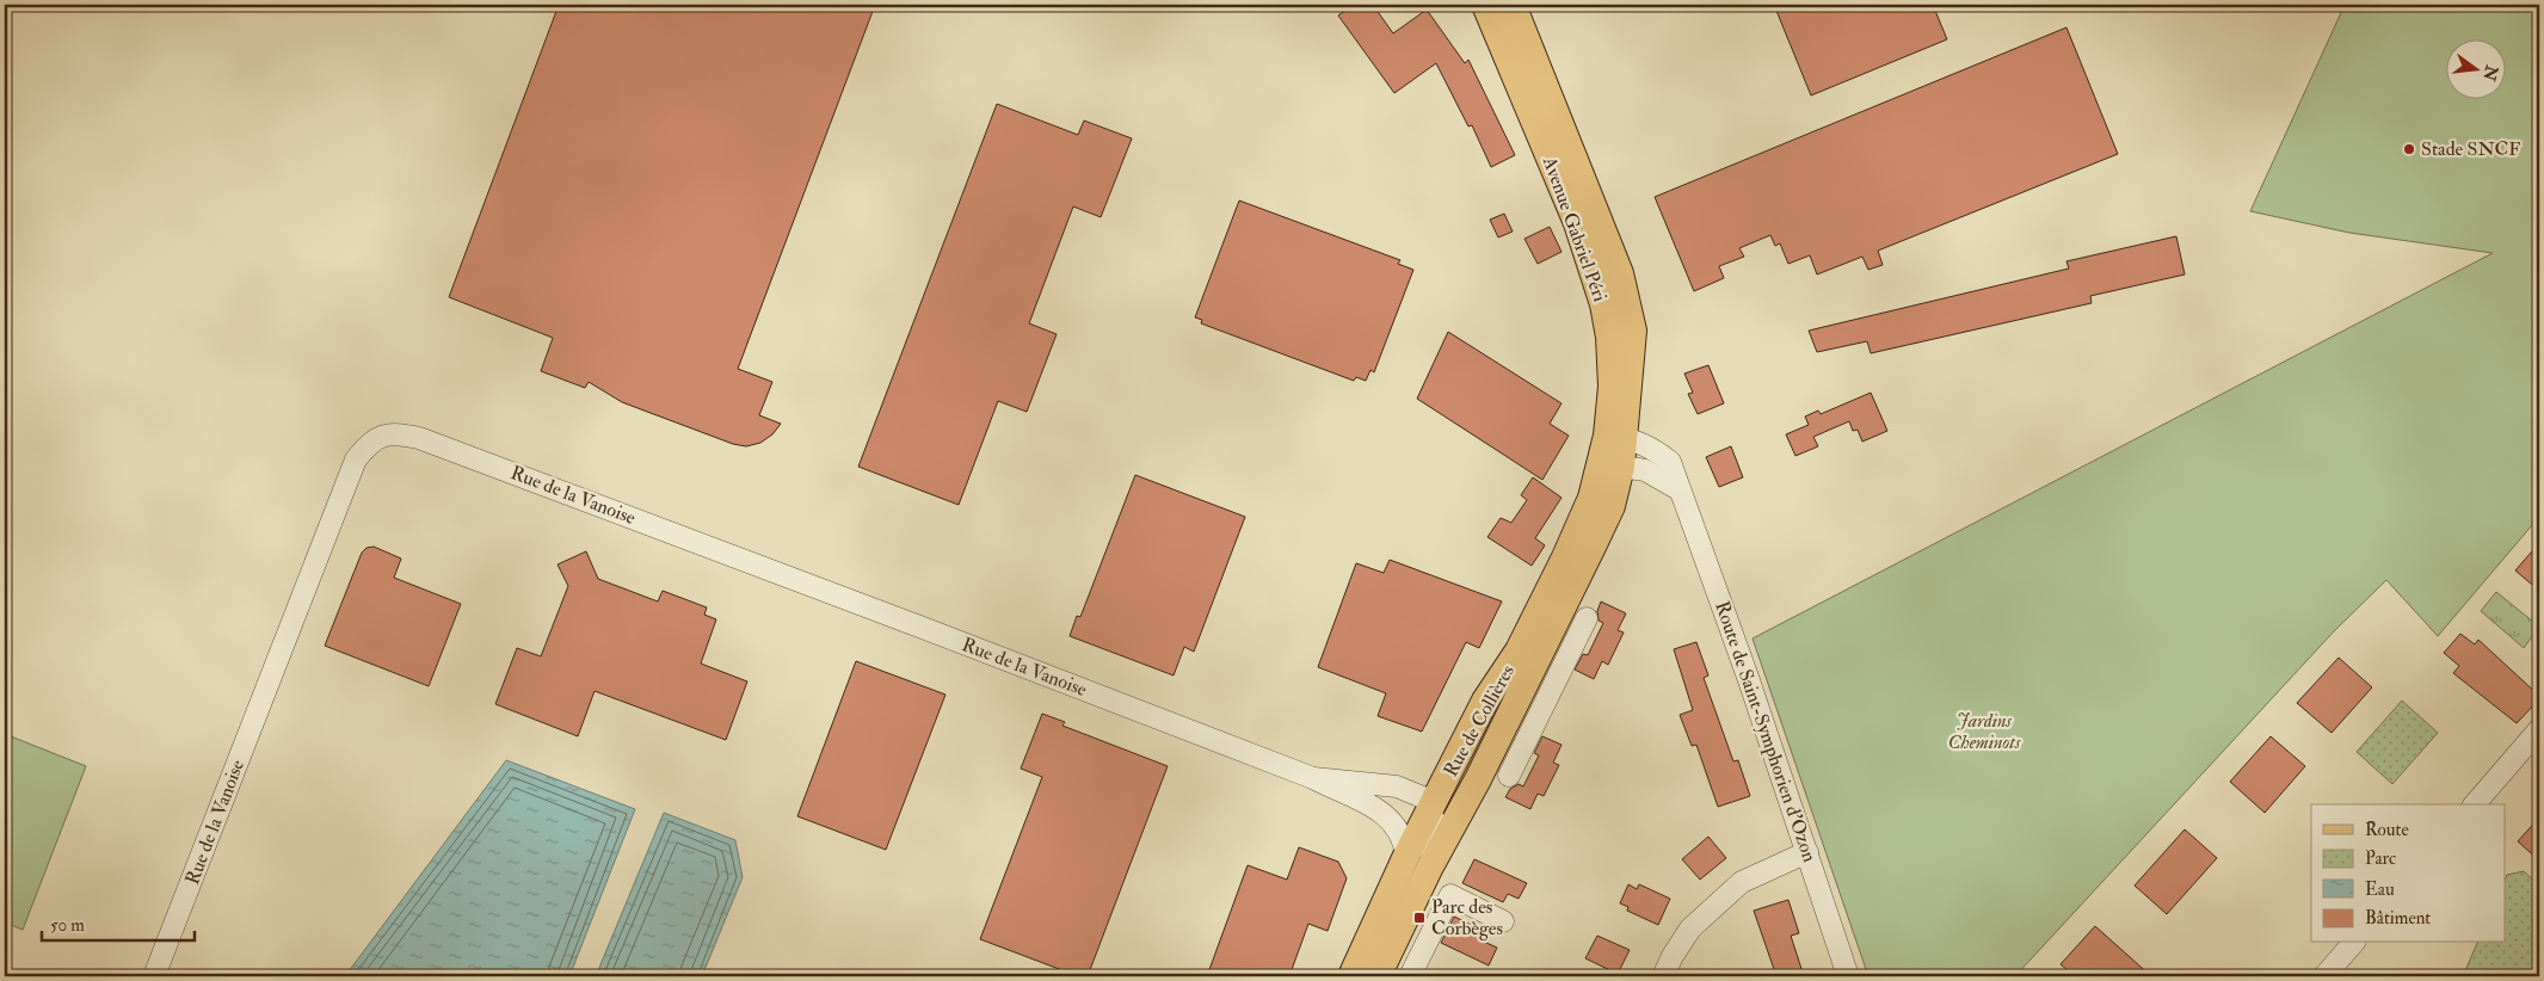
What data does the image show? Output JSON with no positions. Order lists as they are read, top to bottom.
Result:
{
  "streets": {
    "main road": ["Avenue Gabriel Péri", "Rue de Collières"],
    "street": ["Rue de la Vanoise", "Route de Saint-Symphorien d'Ozon"]
  },
  "crossings": [
    ["Avenue Gabriel Péri", "Route de Saint-Symphorien d'Ozon"],
    ["Rue de la Vanoise", "Rue de Collières"]
  ],
  "parks": ["Jardins Cheminots"],
  "places": {
    "other": ["Stade SNCF"],
    "transit": ["Parc des Corbèges"]
  },
  "legend": [
    "Route",
    "Parc",
    "Eau",
    "Bâtiment"
  ],
  "scale_bar": "50 m",
  "north": "right"
}
